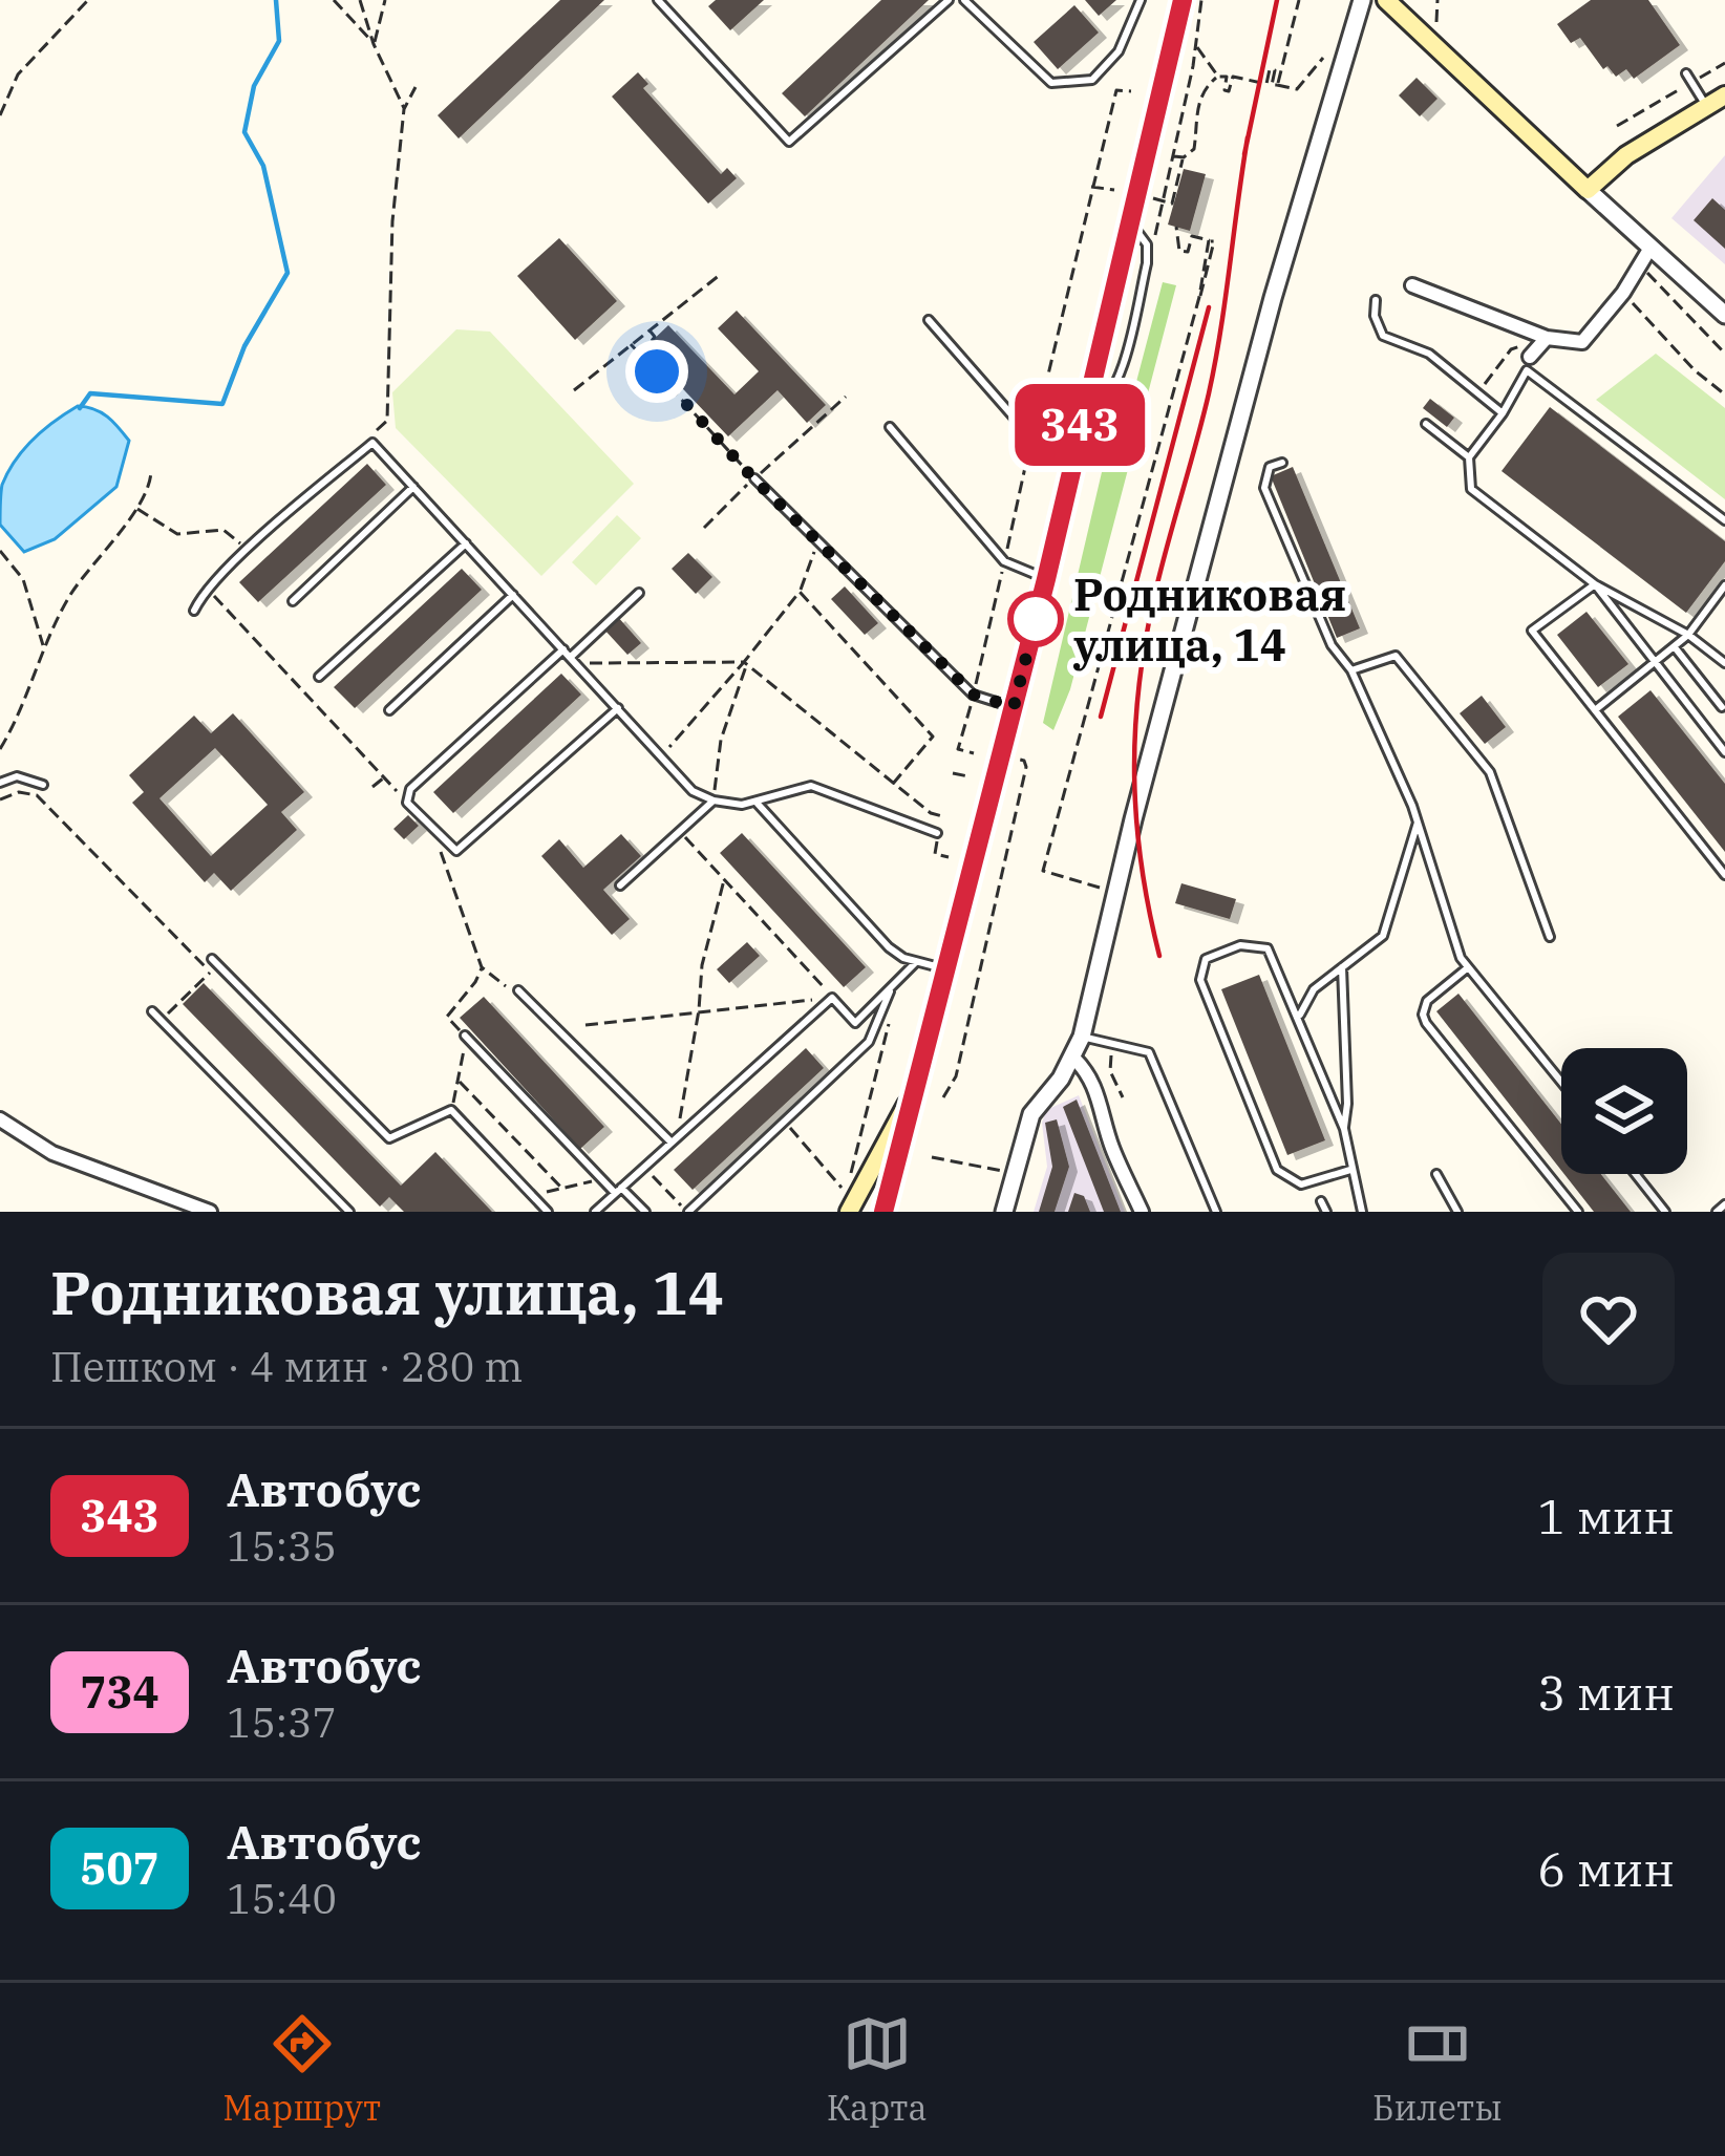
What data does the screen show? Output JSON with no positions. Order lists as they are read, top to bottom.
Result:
{
  "places": ["Родниковая улица, 14"],
  "lines": ["bus line 343"],
  "page": {
    "on_map": "343",
    "heading": ["Родниковая улица, 14", "Пешком · 4 мин · 280 m"],
    "list": [
      {
        "mark": "343",
        "name": "Автобус",
        "note": "15:35",
        "value": "1 мин"
      },
      {
        "mark": "734",
        "name": "Автобус",
        "note": "15:37",
        "value": "3 мин"
      },
      {
        "mark": "507",
        "name": "Автобус",
        "note": "15:40",
        "value": "6 мин"
      }
    ],
    "tabs": ["Маршрут", "Карта", "Билеты"]
  }
}
